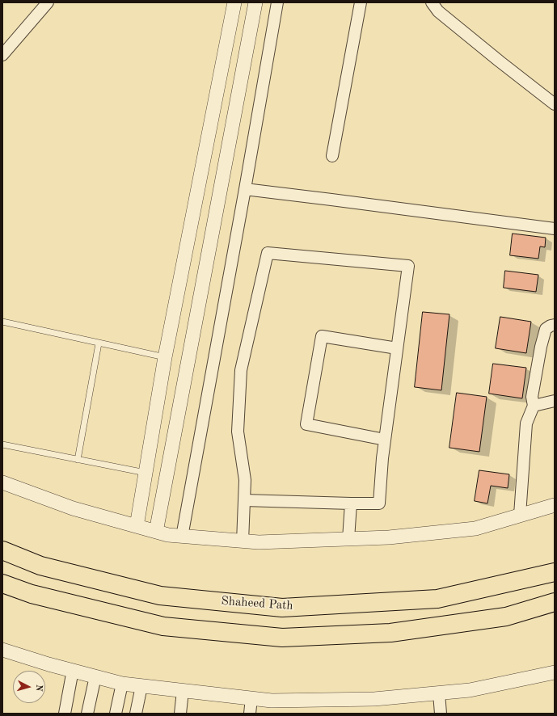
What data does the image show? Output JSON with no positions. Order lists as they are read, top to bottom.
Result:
{
  "streets": {
    "highway": ["Shaheed Path"]
  },
  "north": "right"
}
